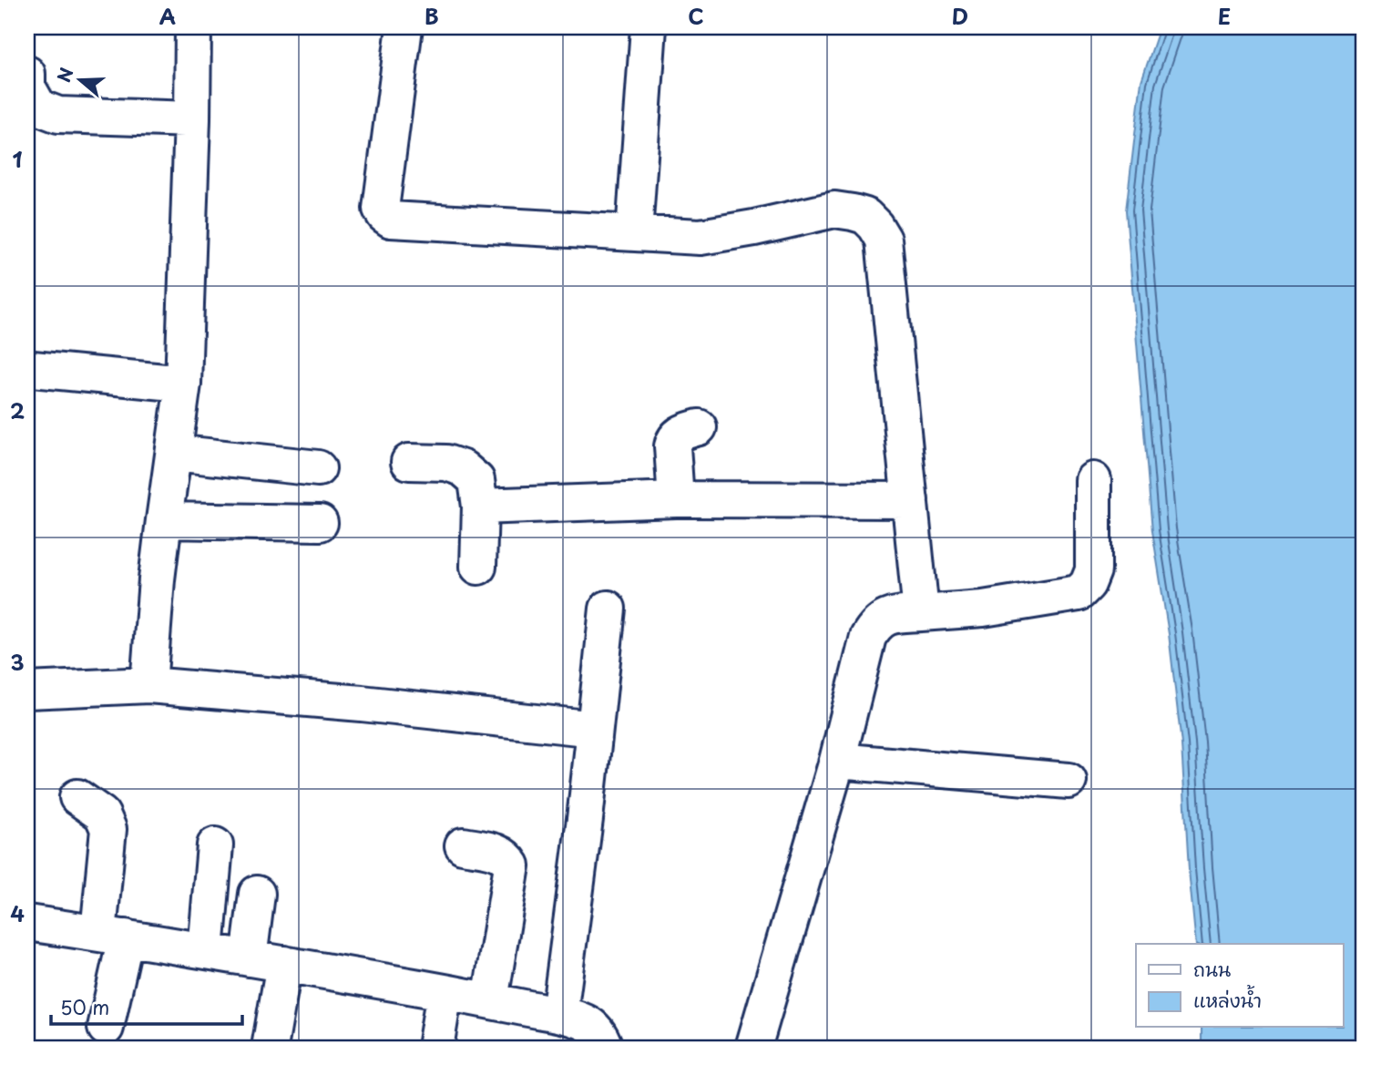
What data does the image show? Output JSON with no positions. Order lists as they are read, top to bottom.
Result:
{
  "legend": ["ถนน", "แหล่งน้ำ"],
  "scale_bar": "50 m",
  "north": "left",
  "grid": {
    "columns": [
      "A",
      "B",
      "C",
      "D",
      "E"
    ],
    "rows": [
      "1",
      "2",
      "3",
      "4"
    ]
  }
}
